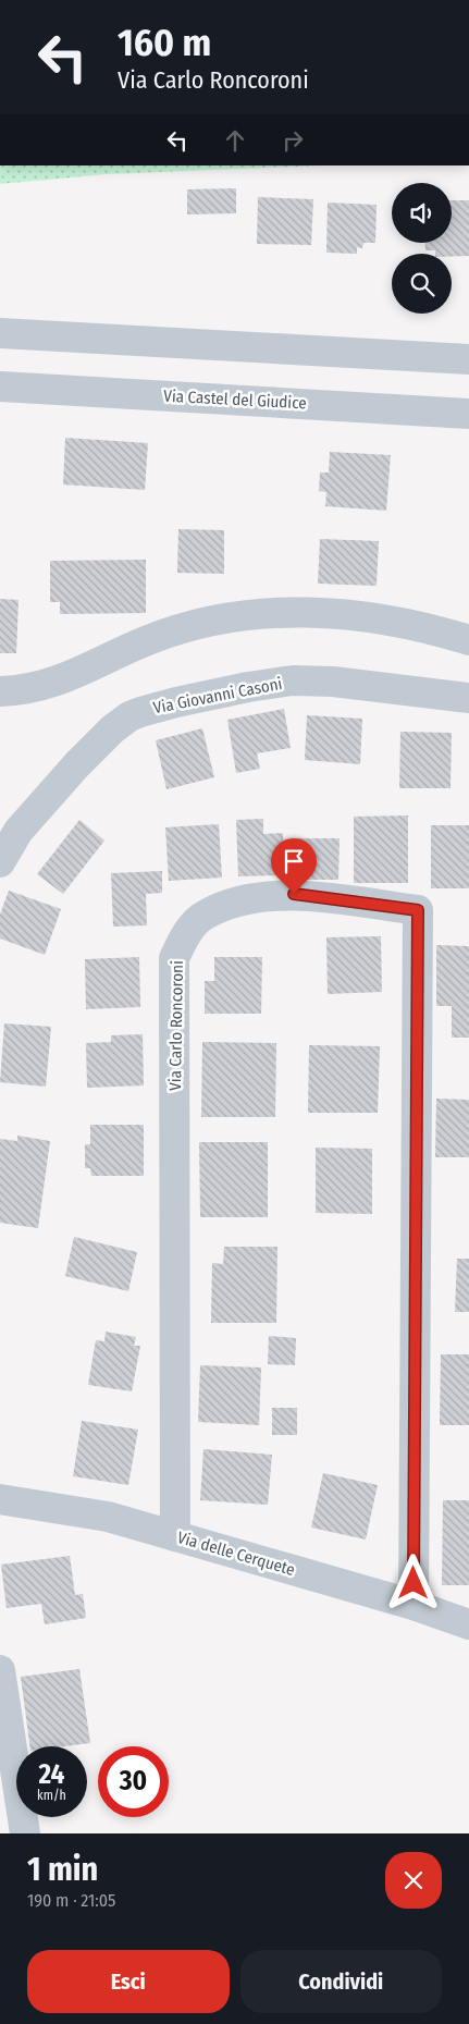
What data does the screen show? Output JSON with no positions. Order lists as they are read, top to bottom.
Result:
{
  "streets": {
    "street": [
      "Via Castel del Giudice",
      "Via Giovanni Casoni",
      "Via Carlo Roncoroni",
      "Via delle Cerquete"
    ]
  },
  "crossings": [
    ["Via Carlo Roncoroni", "Via delle Cerquete"]
  ],
  "page": {
    "turn": ["160 m", "Via Carlo Roncoroni"],
    "speed": "24 km/h",
    "limit": "30",
    "heading": ["1 min", "190 m · 21:05"],
    "buttons": ["Esci", "Condividi"]
  }
}
